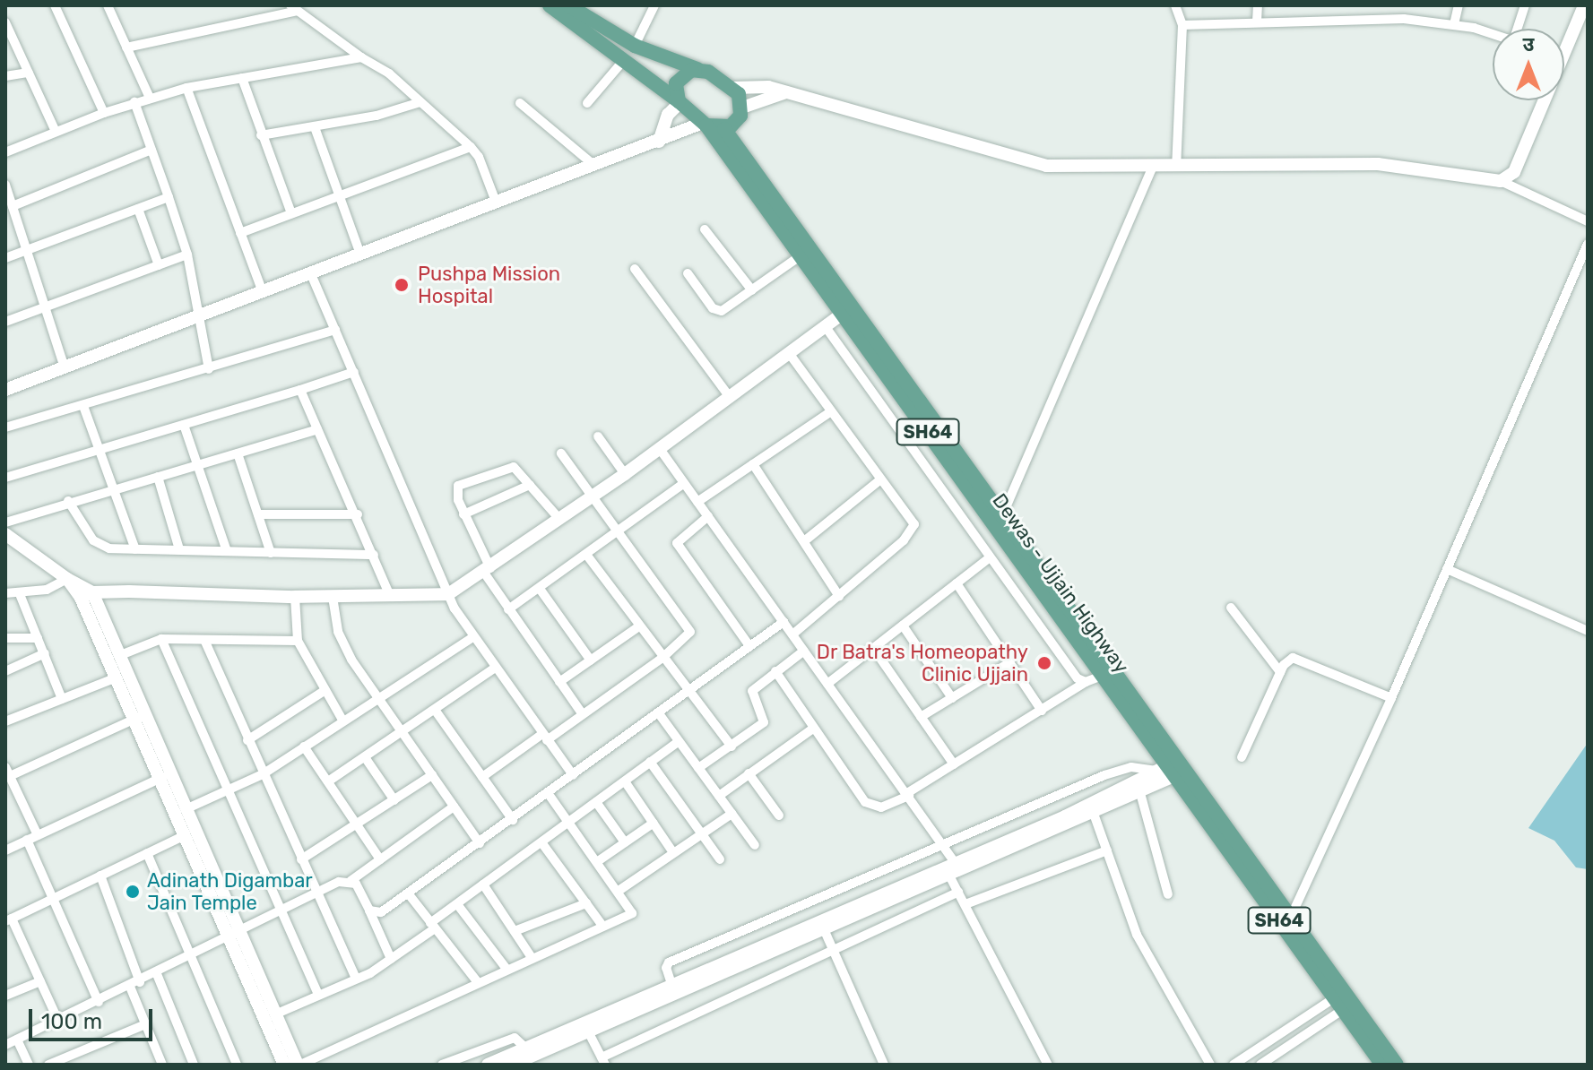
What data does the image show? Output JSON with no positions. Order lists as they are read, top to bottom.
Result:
{
  "streets": {
    "main road": ["SH64", "Dewas - Ujjain Highway"]
  },
  "places": ["Pushpa Mission Hospital", "Dr Batra's Homeopathy Clinic Ujjain", "Adinath Digambar Jain Temple"],
  "scale_bar": "100 m",
  "north": "top"
}
